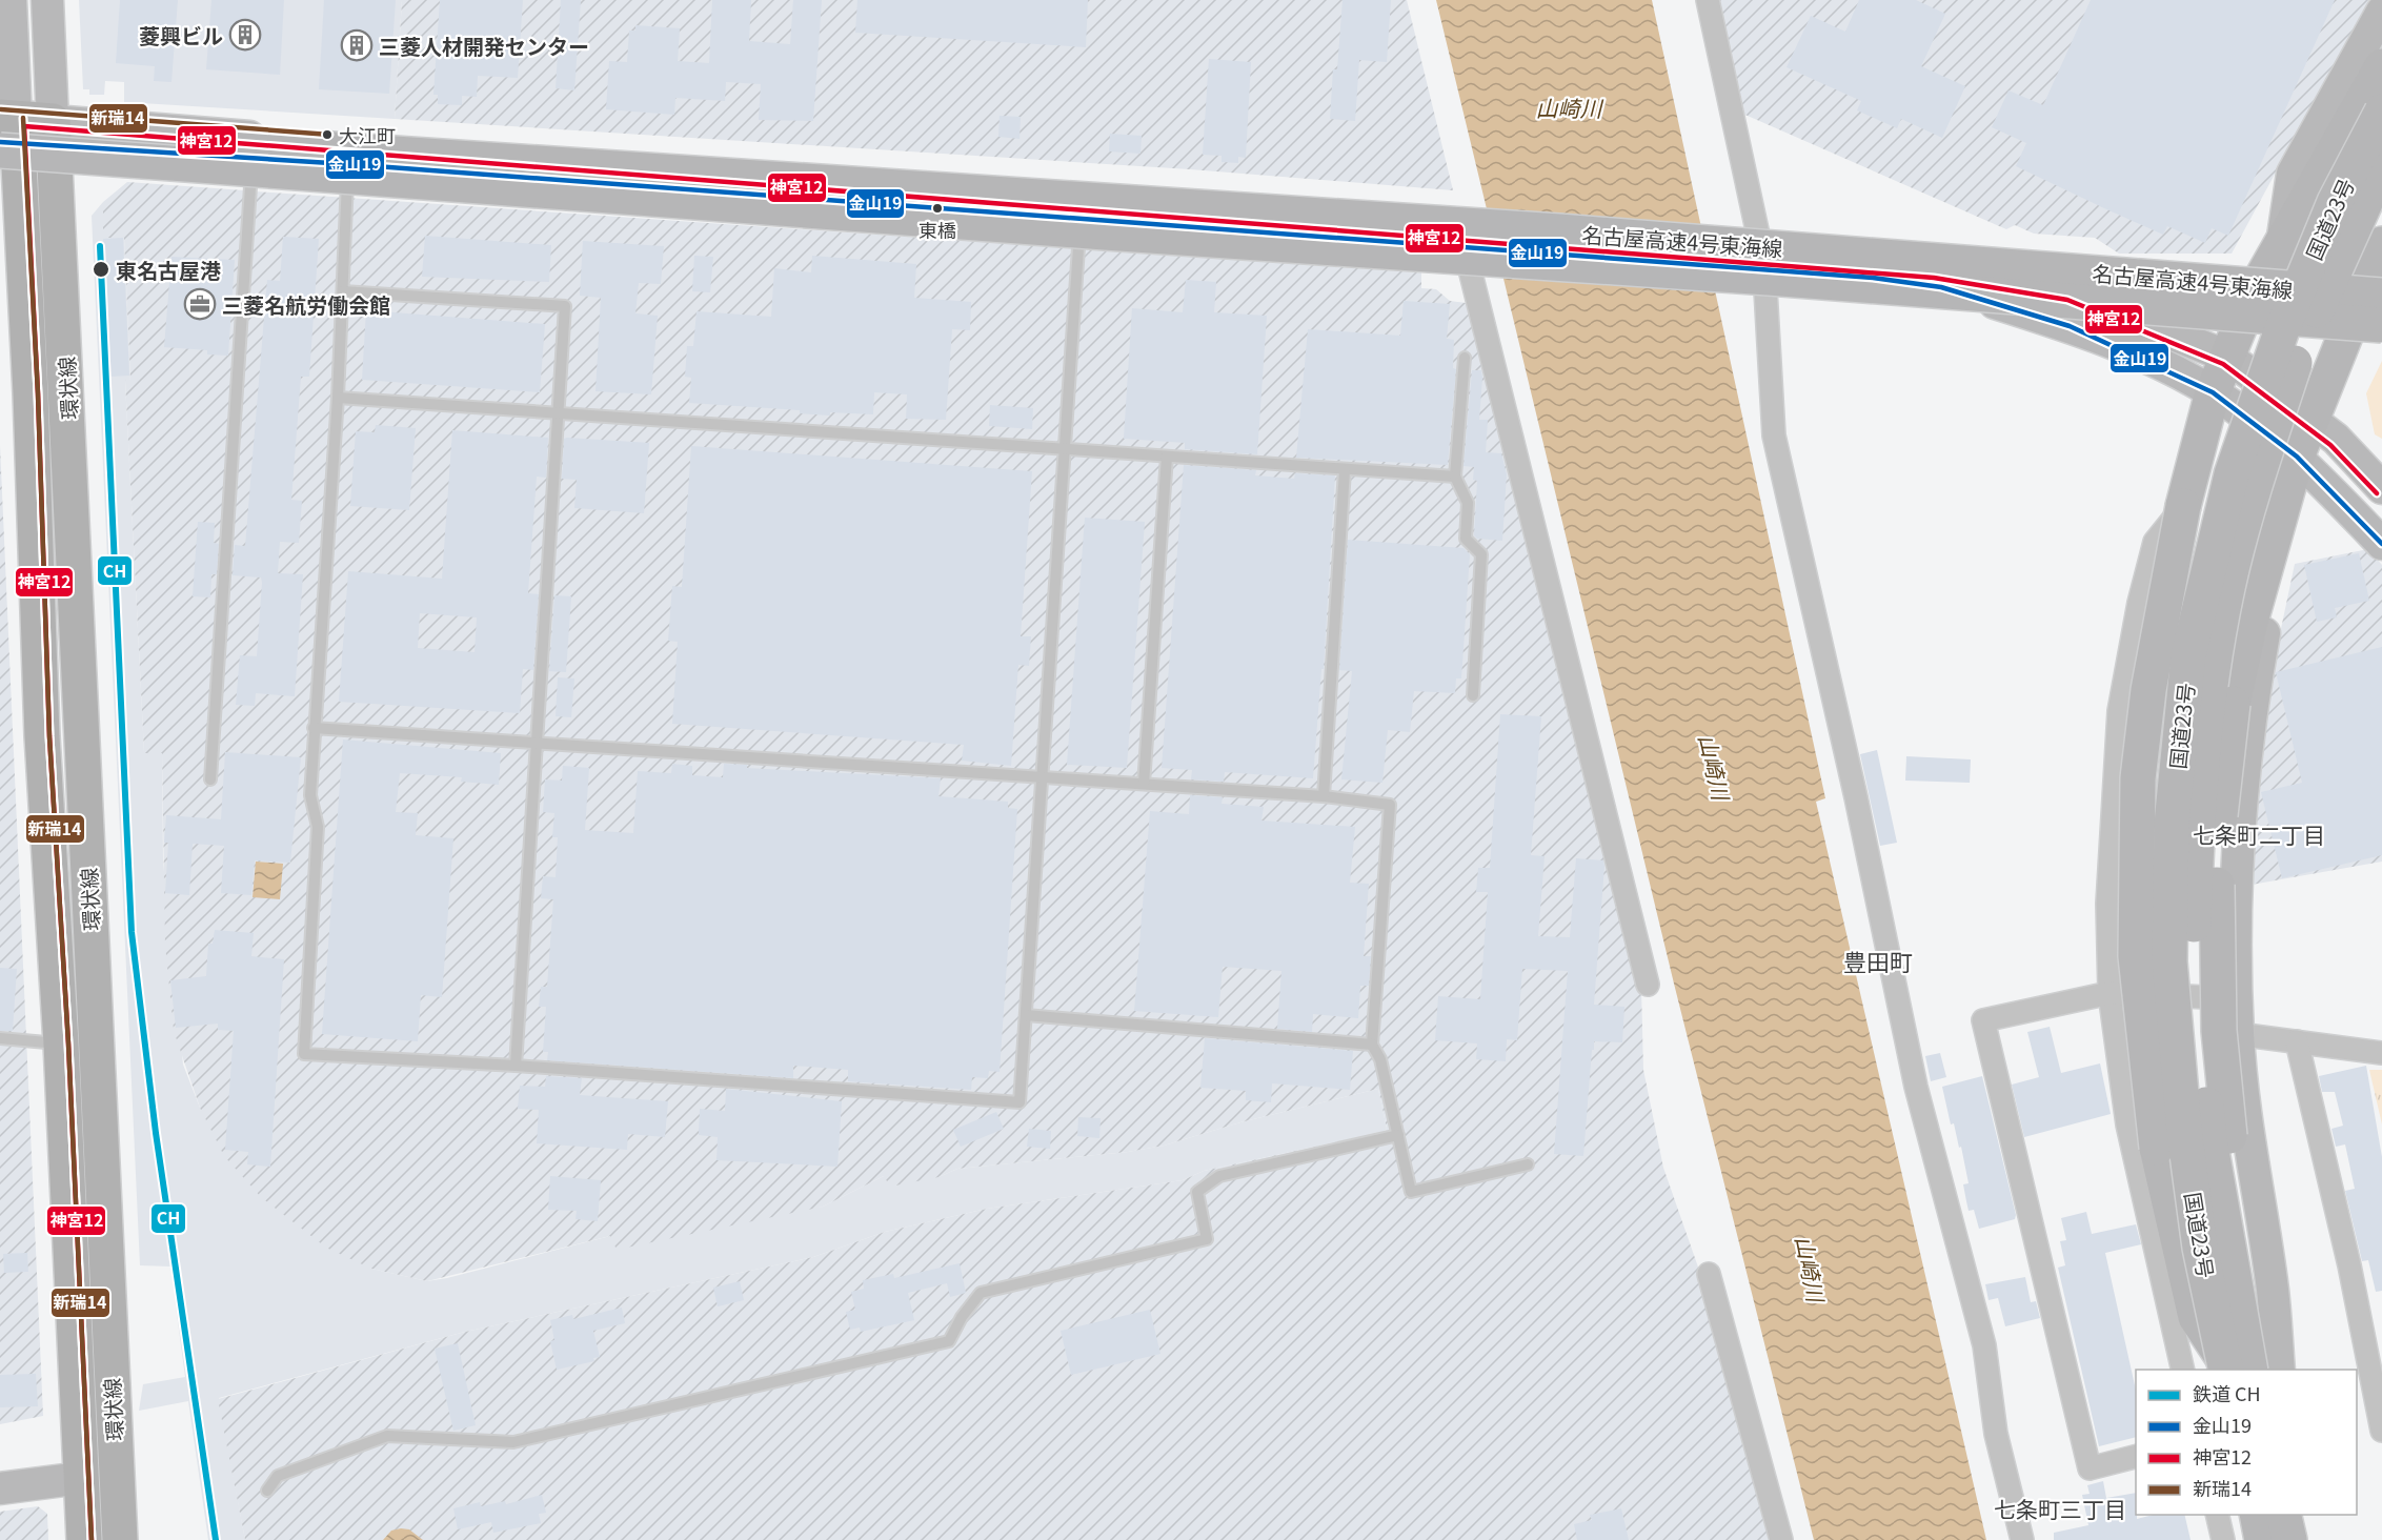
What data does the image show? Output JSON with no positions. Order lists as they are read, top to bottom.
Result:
{
  "streets": {
    "highway": ["国道23号", "名古屋高速4号東海線"],
    "main road": ["環状線"]
  },
  "crossings": [
    ["名古屋高速4号東海線", "環状線"]
  ],
  "districts": ["七条町二丁目", "豊田町", "七条町三丁目"],
  "water": ["山崎川"],
  "places": {
    "building": ["菱興ビル", "三菱人材開発センター"],
    "other": ["大江町", "東橋", "東名古屋港"],
    "office": ["三菱名航労働会館"]
  },
  "lines": [
    "transit line 新瑞14",
    "transit line 神宮12",
    "transit line 金山19",
    "rail line CH"
  ],
  "legend": [
    "鉄道 CH",
    "金山19",
    "神宮12",
    "新瑞14"
  ]
}
